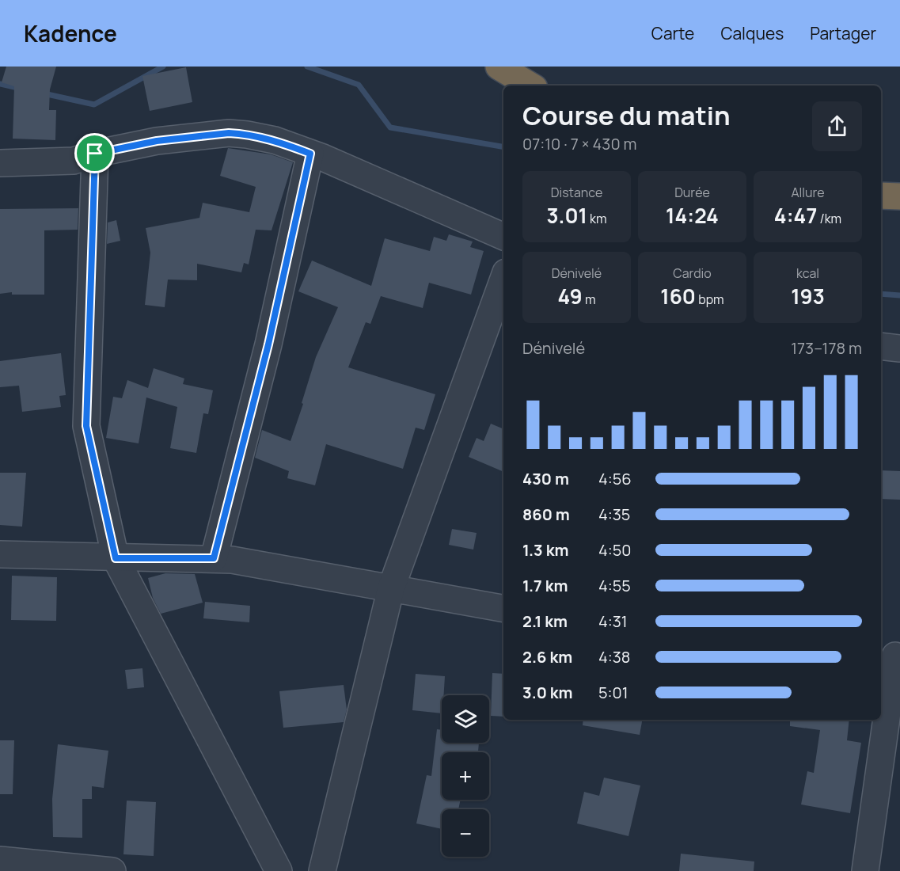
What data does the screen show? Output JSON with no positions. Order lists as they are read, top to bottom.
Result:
{
  "page": {
    "header": "Kadence",
    "nav": ["Carte", "Calques", "Partager"],
    "heading": ["Course du matin", "07:10 · 7 × 430 m"],
    "stats": [
      ["Distance", "3.01 km"],
      ["Durée", "14:24"],
      ["Allure", "4:47 /km"],
      ["Dénivelé", "49 m"],
      ["Cardio", "160 bpm"],
      ["kcal", "193"]
    ],
    "chart": ["Dénivelé", "173–178 m"],
    "list": [
      {
        "name": "430 m",
        "note": "4:56"
      },
      {
        "name": "860 m",
        "note": "4:35"
      },
      {
        "name": "1.3 km",
        "note": "4:50"
      },
      {
        "name": "1.7 km",
        "note": "4:55"
      },
      {
        "name": "2.1 km",
        "note": "4:31"
      },
      {
        "name": "2.6 km",
        "note": "4:38"
      },
      {
        "name": "3.0 km",
        "note": "5:01"
      }
    ],
    "map_buttons": ["+", "−"]
  }
}
